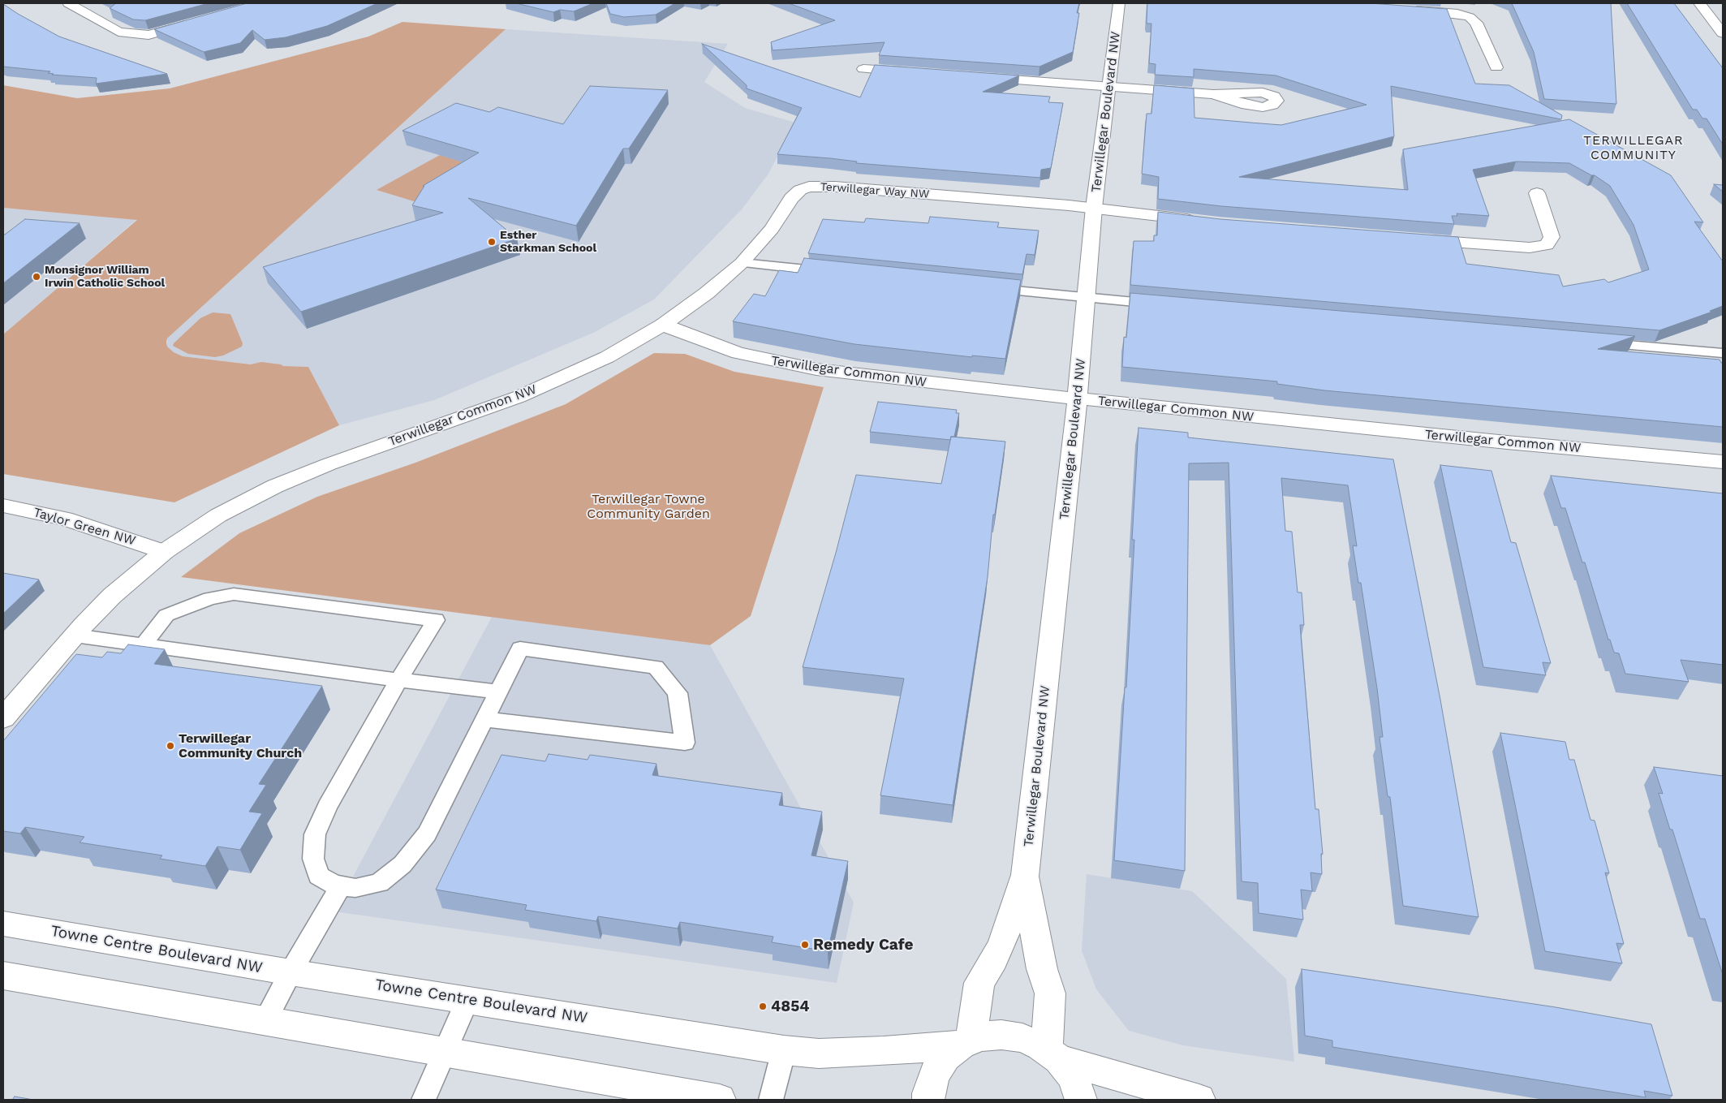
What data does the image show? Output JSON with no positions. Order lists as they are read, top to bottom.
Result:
{
  "streets": {
    "street": [
      "Terwillegar Boulevard NW",
      "Terwillegar Way NW",
      "Terwillegar Common NW",
      "Taylor Green NW",
      "Towne Centre Boulevard NW"
    ]
  },
  "crossings": [
    ["Terwillegar Boulevard NW", "Terwillegar Way NW"],
    ["Terwillegar Boulevard NW", "Terwillegar Common NW"],
    ["Terwillegar Boulevard NW", "Towne Centre Boulevard NW"],
    ["Terwillegar Way NW", "Terwillegar Common NW"],
    ["Terwillegar Common NW", "Taylor Green NW"]
  ],
  "districts": ["TERWILLEGAR COMMUNITY"],
  "parks": ["Terwillegar Towne Community Garden"],
  "places": [
    "Esther Starkman School",
    "Monsignor William Irwin Catholic School",
    "Terwillegar Community Church",
    "Remedy Cafe",
    "4854"
  ]
}
